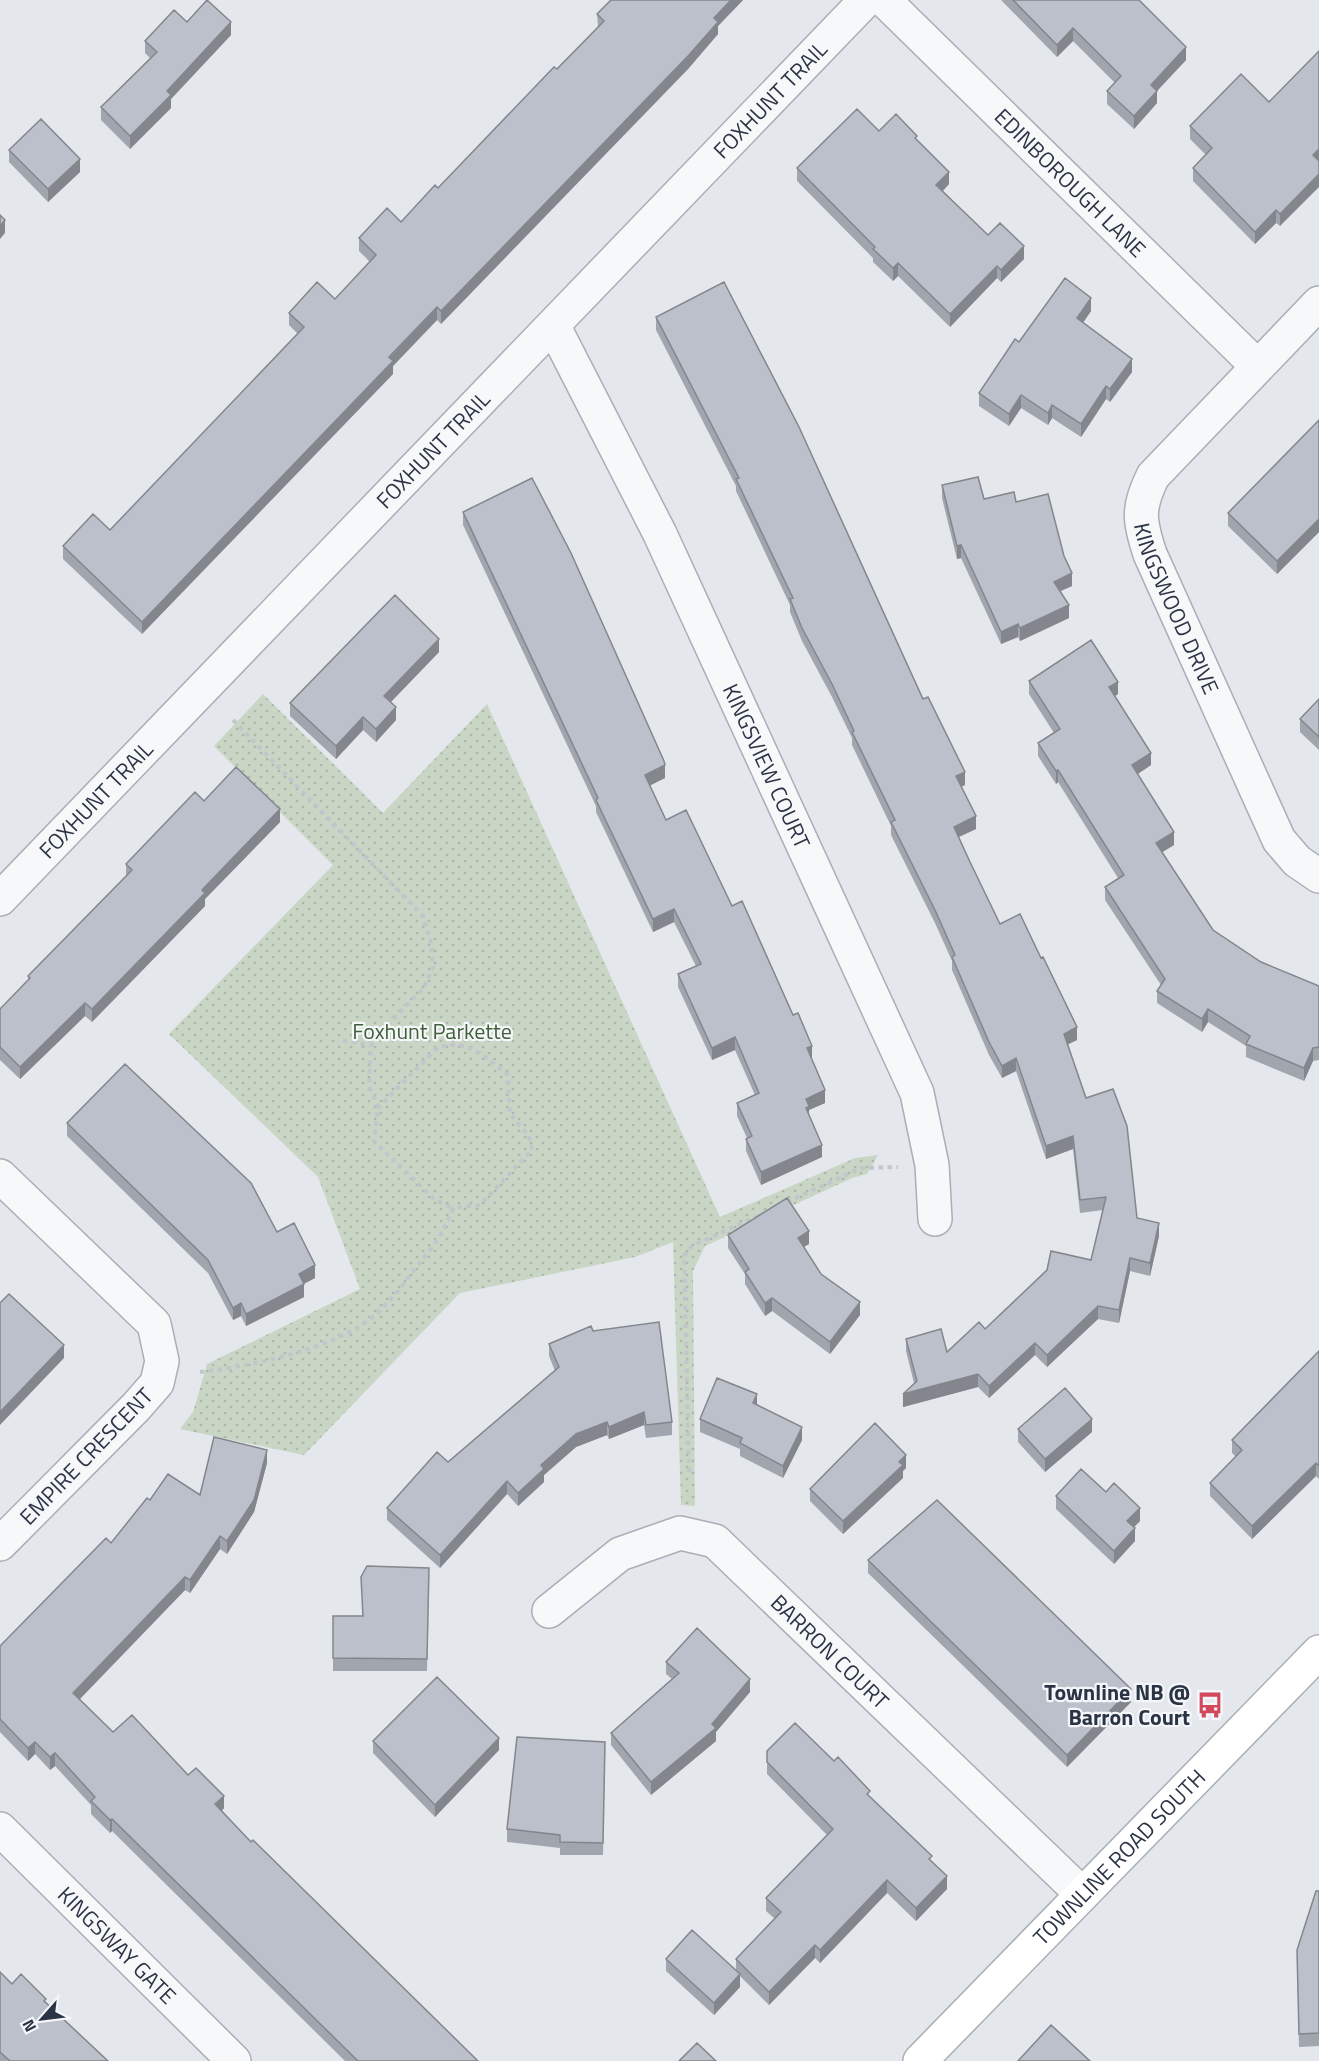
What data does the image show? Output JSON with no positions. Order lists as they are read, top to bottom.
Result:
{
  "streets": {
    "main road": ["TOWNLINE ROAD SOUTH"],
    "street": [
      "FOXHUNT TRAIL",
      "EDINBOROUGH LANE",
      "KINGSWOOD DRIVE",
      "KINGSVIEW COURT",
      "EMPIRE CRESCENT",
      "BARRON COURT",
      "KINGSWAY GATE"
    ]
  },
  "crossings": [
    ["FOXHUNT TRAIL", "KINGSVIEW COURT"],
    ["EDINBOROUGH LANE", "KINGSWOOD DRIVE"],
    ["BARRON COURT", "TOWNLINE ROAD SOUTH"]
  ],
  "parks": ["Foxhunt Parkette"],
  "places": {
    "bus stop": ["Townline NB @ Barron Court"]
  },
  "north": "bottom left"
}
